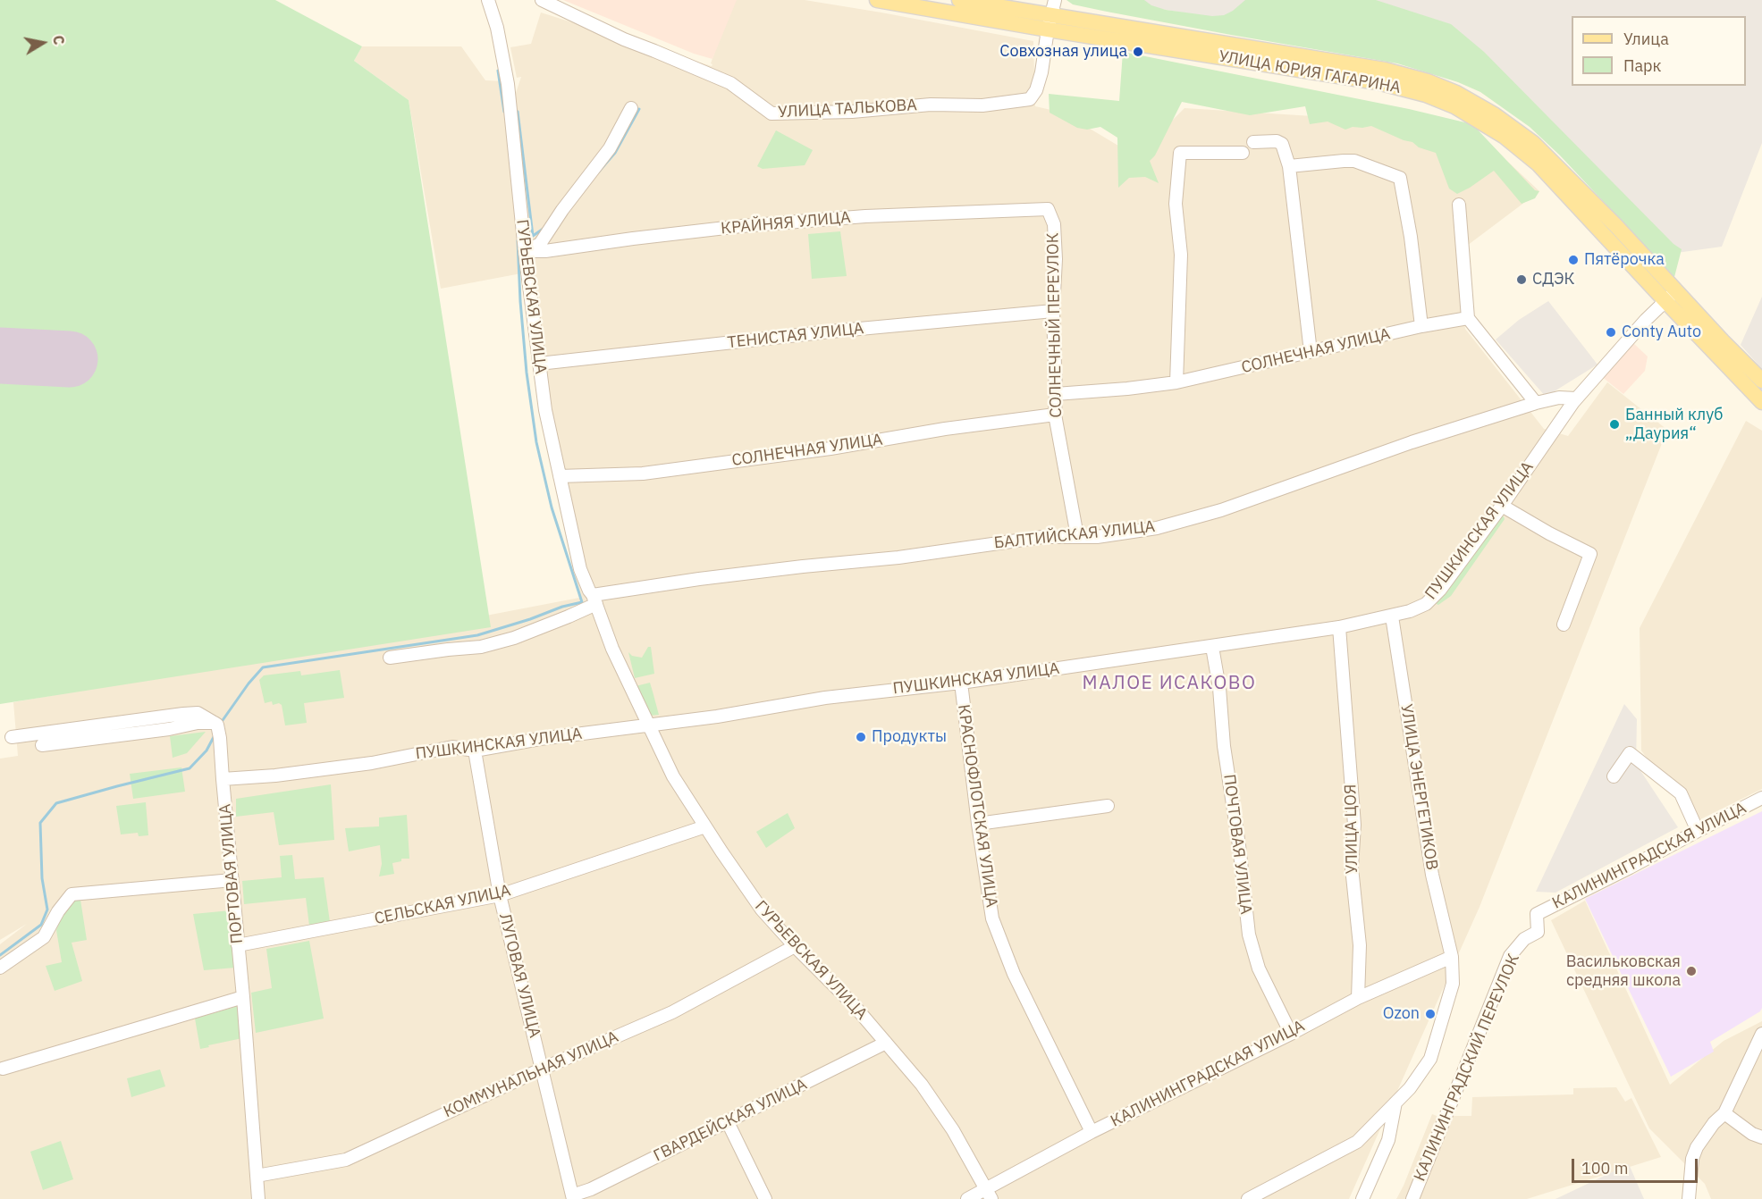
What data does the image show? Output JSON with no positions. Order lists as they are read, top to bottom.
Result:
{
  "streets": {
    "main road": ["УЛИЦА ЮРИЯ ГАГАРИНА"],
    "street": [
      "УЛИЦА ТАЛЬКОВА",
      "КРАЙНЯЯ УЛИЦА",
      "ГУРЬЕВСКАЯ УЛИЦА",
      "СОЛНЕЧНЫЙ ПЕРЕУЛОК",
      "ТЕНИСТАЯ УЛИЦА",
      "СОЛНЕЧНАЯ УЛИЦА",
      "ПУШКИНСКАЯ УЛИЦА",
      "БАЛТИЙСКАЯ УЛИЦА",
      "УЛИЦА ЭНЕРГЕТИКОВ",
      "КРАСНОФЛОТСКАЯ УЛИЦА",
      "УЛИЦА ЦОЯ",
      "ПОЧТОВАЯ УЛИЦА",
      "КАЛИНИНГРАДСКАЯ УЛИЦА",
      "ПОРТОВАЯ УЛИЦА",
      "СЕЛЬСКАЯ УЛИЦА",
      "ЛУГОВАЯ УЛИЦА",
      "КАЛИНИНГРАДСКИЙ ПЕРЕУЛОК",
      "КОММУНАЛЬНАЯ УЛИЦА",
      "ГВАРДЕЙСКАЯ УЛИЦА"
    ]
  },
  "crossings": [
    ["УЛИЦА ЮРИЯ ГАГАРИНА", "УЛИЦА ТАЛЬКОВА"],
    ["УЛИЦА ЮРИЯ ГАГАРИНА", "ПУШКИНСКАЯ УЛИЦА"],
    ["КРАЙНЯЯ УЛИЦА", "ГУРЬЕВСКАЯ УЛИЦА"],
    ["КРАЙНЯЯ УЛИЦА", "СОЛНЕЧНЫЙ ПЕРЕУЛОК"],
    ["ГУРЬЕВСКАЯ УЛИЦА", "ТЕНИСТАЯ УЛИЦА"],
    ["ГУРЬЕВСКАЯ УЛИЦА", "СОЛНЕЧНАЯ УЛИЦА"],
    ["ГУРЬЕВСКАЯ УЛИЦА", "ПУШКИНСКАЯ УЛИЦА"],
    ["ГУРЬЕВСКАЯ УЛИЦА", "БАЛТИЙСКАЯ УЛИЦА"],
    ["ГУРЬЕВСКАЯ УЛИЦА", "КАЛИНИНГРАДСКАЯ УЛИЦА"],
    ["ГУРЬЕВСКАЯ УЛИЦА", "СЕЛЬСКАЯ УЛИЦА"],
    ["ГУРЬЕВСКАЯ УЛИЦА", "КОММУНАЛЬНАЯ УЛИЦА"],
    ["ГУРЬЕВСКАЯ УЛИЦА", "ГВАРДЕЙСКАЯ УЛИЦА"],
    ["СОЛНЕЧНЫЙ ПЕРЕУЛОК", "ТЕНИСТАЯ УЛИЦА"],
    ["СОЛНЕЧНЫЙ ПЕРЕУЛОК", "СОЛНЕЧНАЯ УЛИЦА"],
    ["СОЛНЕЧНЫЙ ПЕРЕУЛОК", "БАЛТИЙСКАЯ УЛИЦА"],
    ["ПУШКИНСКАЯ УЛИЦА", "БАЛТИЙСКАЯ УЛИЦА"],
    ["ПУШКИНСКАЯ УЛИЦА", "УЛИЦА ЭНЕРГЕТИКОВ"],
    ["ПУШКИНСКАЯ УЛИЦА", "КРАСНОФЛОТСКАЯ УЛИЦА"],
    ["ПУШКИНСКАЯ УЛИЦА", "УЛИЦА ЦОЯ"],
    ["ПУШКИНСКАЯ УЛИЦА", "ПОЧТОВАЯ УЛИЦА"],
    ["ПУШКИНСКАЯ УЛИЦА", "ПОРТОВАЯ УЛИЦА"],
    ["ПУШКИНСКАЯ УЛИЦА", "ЛУГОВАЯ УЛИЦА"],
    ["УЛИЦА ЭНЕРГЕТИКОВ", "КАЛИНИНГРАДСКАЯ УЛИЦА"],
    ["КРАСНОФЛОТСКАЯ УЛИЦА", "КАЛИНИНГРАДСКАЯ УЛИЦА"],
    ["УЛИЦА ЦОЯ", "КАЛИНИНГРАДСКАЯ УЛИЦА"],
    ["ПОЧТОВАЯ УЛИЦА", "КАЛИНИНГРАДСКАЯ УЛИЦА"],
    ["КАЛИНИНГРАДСКАЯ УЛИЦА", "КАЛИНИНГРАДСКИЙ ПЕРЕУЛОК"],
    ["ПОРТОВАЯ УЛИЦА", "СЕЛЬСКАЯ УЛИЦА"],
    ["ПОРТОВАЯ УЛИЦА", "КОММУНАЛЬНАЯ УЛИЦА"],
    ["СЕЛЬСКАЯ УЛИЦА", "ЛУГОВАЯ УЛИЦА"],
    ["ЛУГОВАЯ УЛИЦА", "КОММУНАЛЬНАЯ УЛИЦА"],
    ["ЛУГОВАЯ УЛИЦА", "ГВАРДЕЙСКАЯ УЛИЦА"]
  ],
  "districts": ["МАЛОЕ ИСАКОВО"],
  "places": [
    "Совхозная улица",
    "Пятёрочка",
    "СДЭК",
    "Conty Auto",
    "Банный клуб „Даурия“",
    "Продукты",
    "Васильковская средняя школа",
    "Ozon"
  ],
  "legend": ["Улица", "Парк"],
  "scale_bar": "100 m",
  "north": "right"
}
